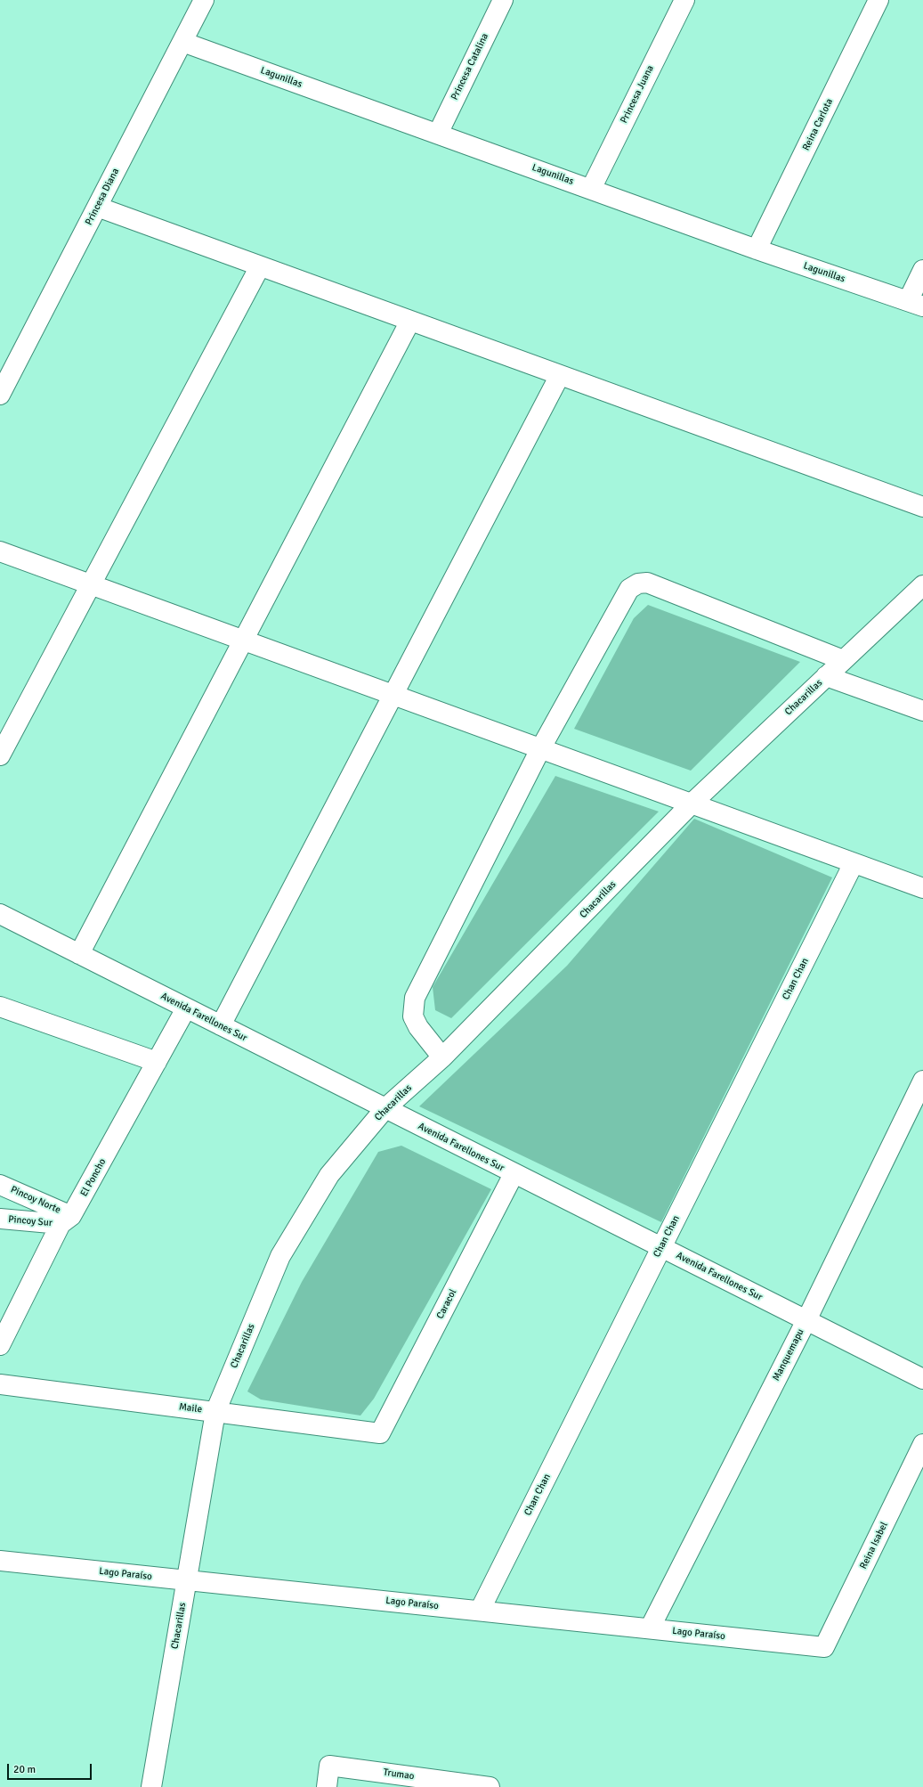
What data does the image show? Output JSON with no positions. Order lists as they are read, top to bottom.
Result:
{
  "streets": {
    "street": [
      "Princesa Catalina",
      "Lagunillas",
      "Princesa Juana",
      "Reina Carlota",
      "Princesa Diana",
      "Chacarillas",
      "Chan Chan",
      "Avenida Farellones Sur",
      "El Poncho",
      "Pincoy Norte",
      "Pincoy Sur",
      "Caracol",
      "Manquemapu",
      "Maile",
      "Reina Isabel",
      "Lago Paraíso",
      "Trumao"
    ]
  },
  "crossings": [
    ["Princesa Catalina", "Lagunillas"],
    ["Lagunillas", "Princesa Juana"],
    ["Lagunillas", "Reina Carlota"],
    ["Lagunillas", "Princesa Diana"],
    ["Chacarillas", "Avenida Farellones Sur"],
    ["Chacarillas", "Maile"],
    ["Chacarillas", "Lago Paraíso"],
    ["Chan Chan", "Avenida Farellones Sur"],
    ["Chan Chan", "Lago Paraíso"],
    ["Avenida Farellones Sur", "El Poncho"],
    ["Avenida Farellones Sur", "Caracol"],
    ["Avenida Farellones Sur", "Manquemapu"],
    ["El Poncho", "Pincoy Norte"],
    ["El Poncho", "Pincoy Sur"],
    ["Pincoy Norte", "Pincoy Sur"],
    ["Caracol", "Maile"],
    ["Manquemapu", "Lago Paraíso"],
    ["Reina Isabel", "Lago Paraíso"]
  ],
  "scale_bar": "20 m"
}
